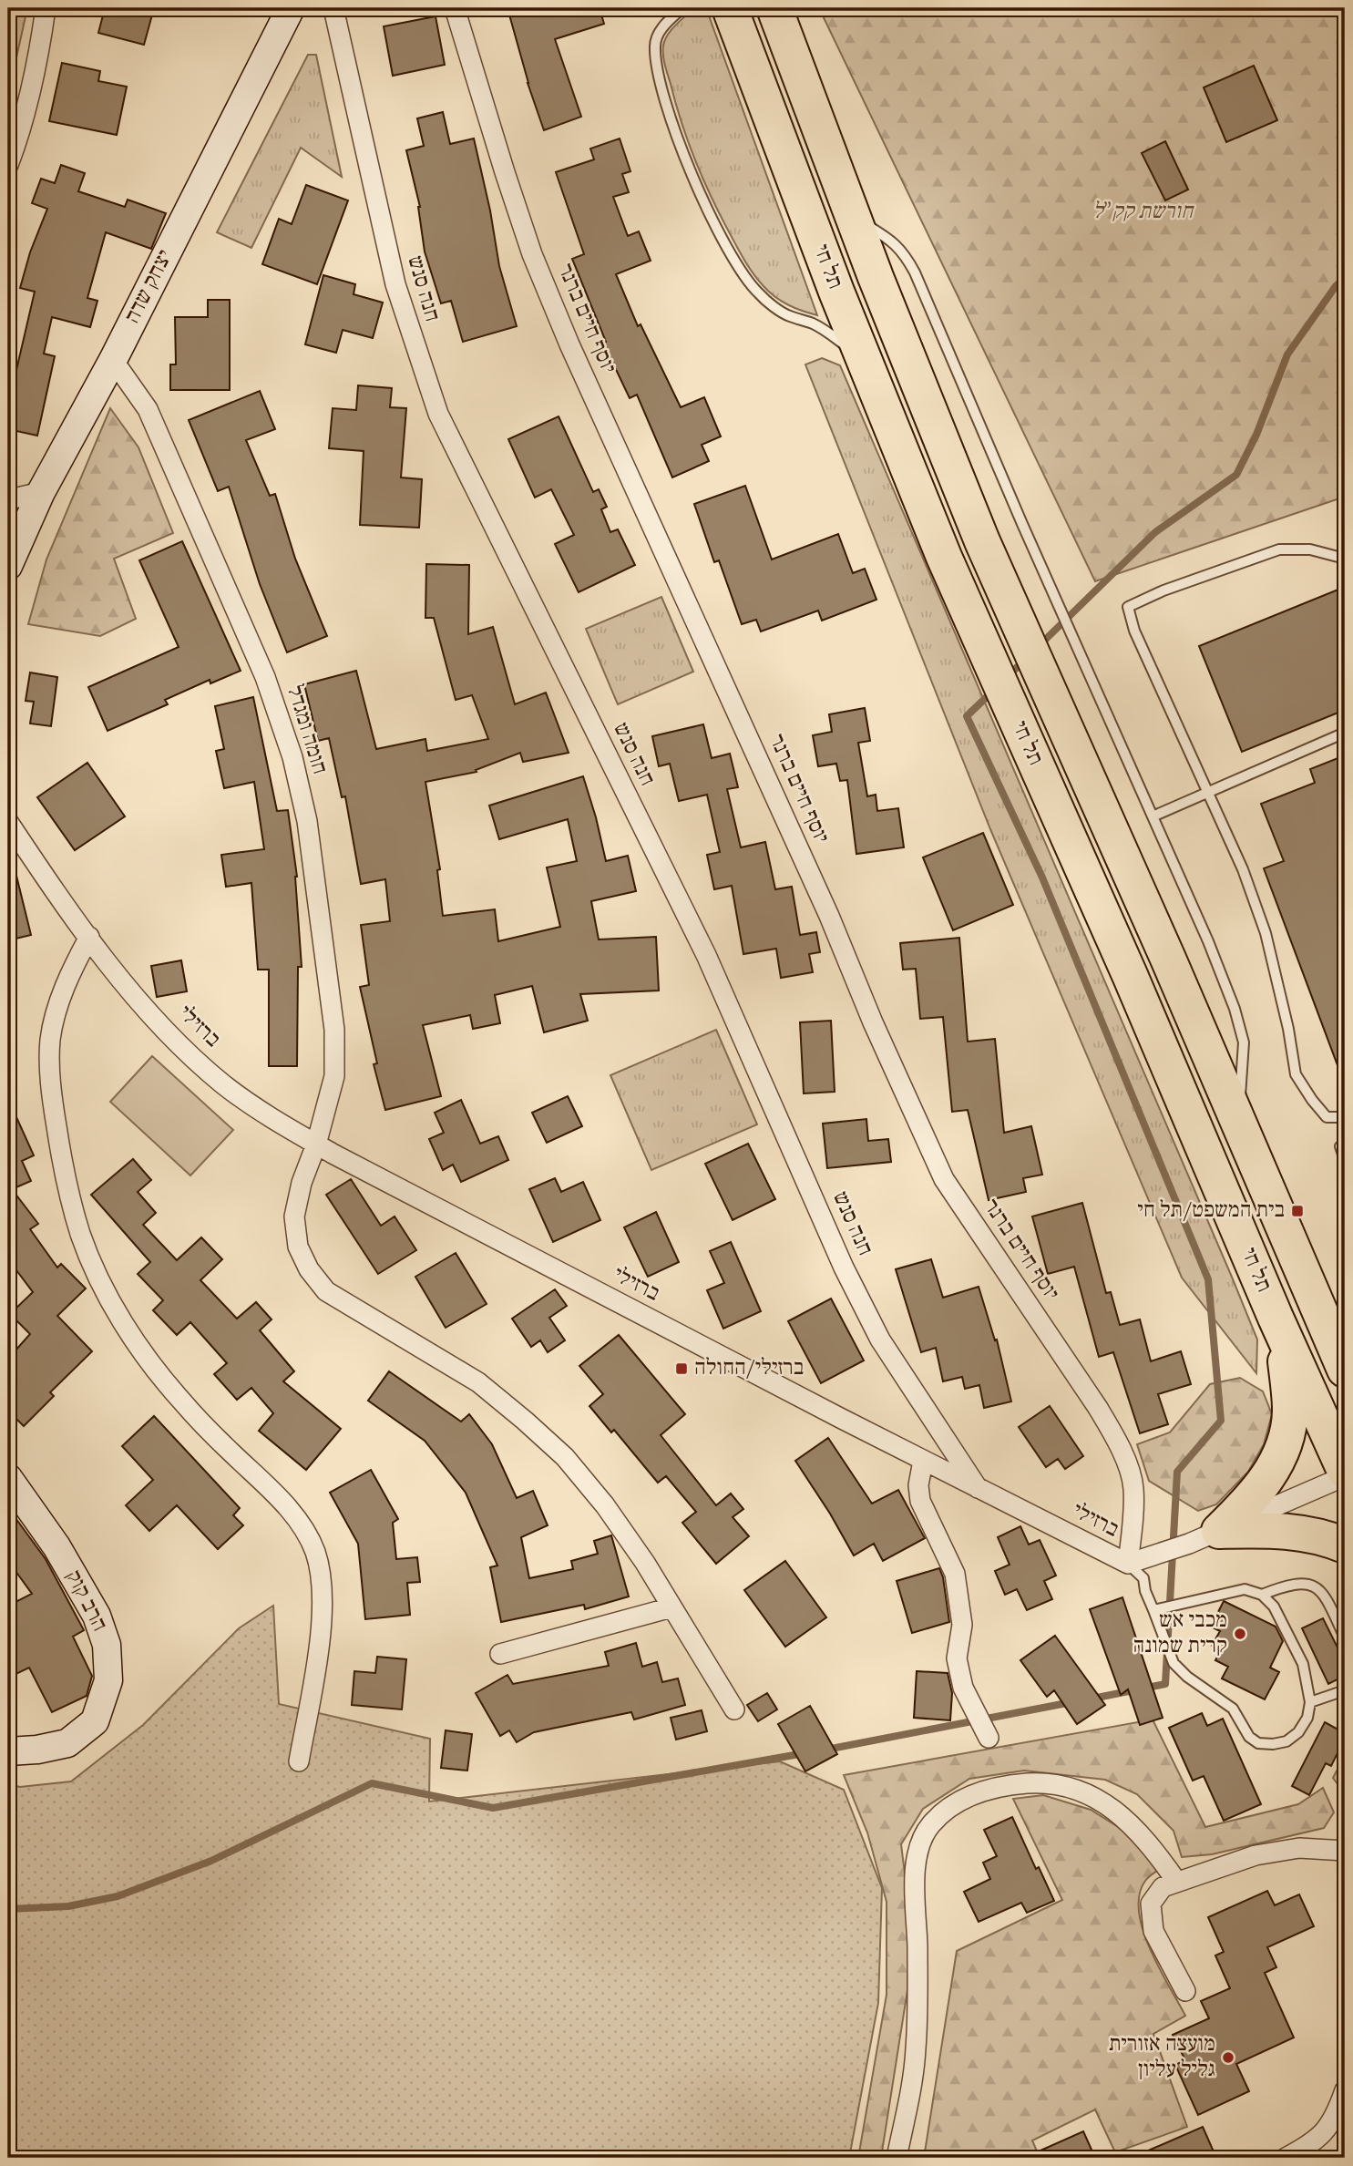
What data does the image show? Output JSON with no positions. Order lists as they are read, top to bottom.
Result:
{
  "streets": {
    "highway": ["תל חי"],
    "street": [
      "יצחק שדה",
      "חנה סנש",
      "יוסף חיים ברנר",
      "חומה ומגדל",
      "ברזילי",
      "הרב קוק"
    ]
  },
  "crossings": [
    ["תל חי", "ברזילי"],
    ["יצחק שדה", "חומה ומגדל"],
    ["חנה סנש", "ברזילי"],
    ["יוסף חיים ברנר", "ברזילי"],
    ["חומה ומגדל", "ברזילי"]
  ],
  "parks": ["חורשת קק\"ל"],
  "places": {
    "transit": ["בית המשפט/תל חי", "ברזילי/החולה"],
    "other": ["מכבי אש קרית שמונה", "מועצה אזורית גליל עליון"]
  }
}
